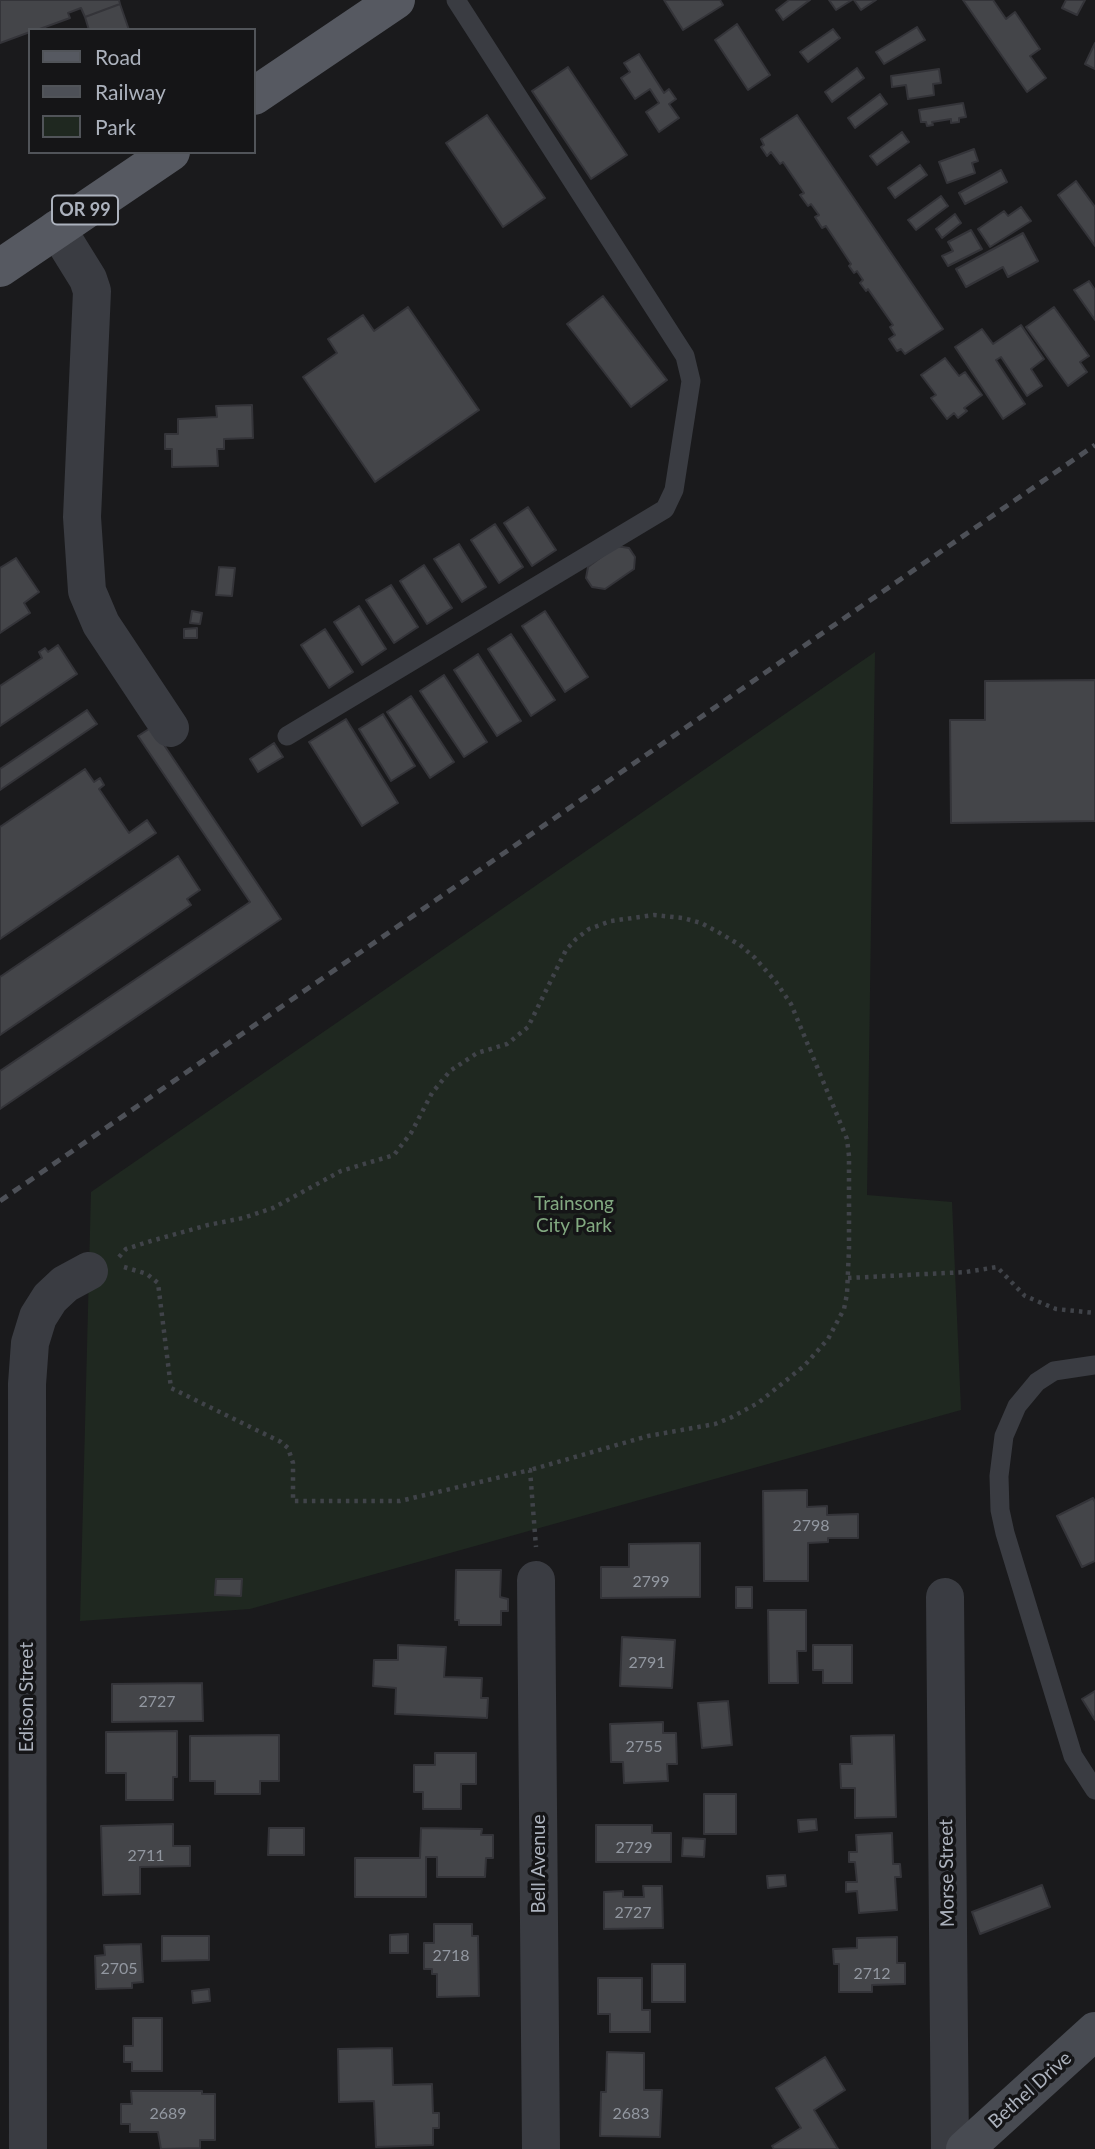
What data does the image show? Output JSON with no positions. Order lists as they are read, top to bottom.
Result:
{
  "streets": {
    "main road": ["OR 99"],
    "street": [
      "Edison Street",
      "Bell Avenue",
      "Morse Street",
      "Bethel Drive"
    ]
  },
  "crossings": [
    ["Morse Street", "Bethel Drive"]
  ],
  "parks": ["Trainsong City Park"],
  "house_numbers": [
    "2798",
    "2799",
    "2791",
    "2727",
    "2755",
    "2729",
    "2711",
    "2727",
    "2718",
    "2705",
    "2712",
    "2689",
    "2683"
  ],
  "legend": ["Road", "Railway", "Park"]
}
